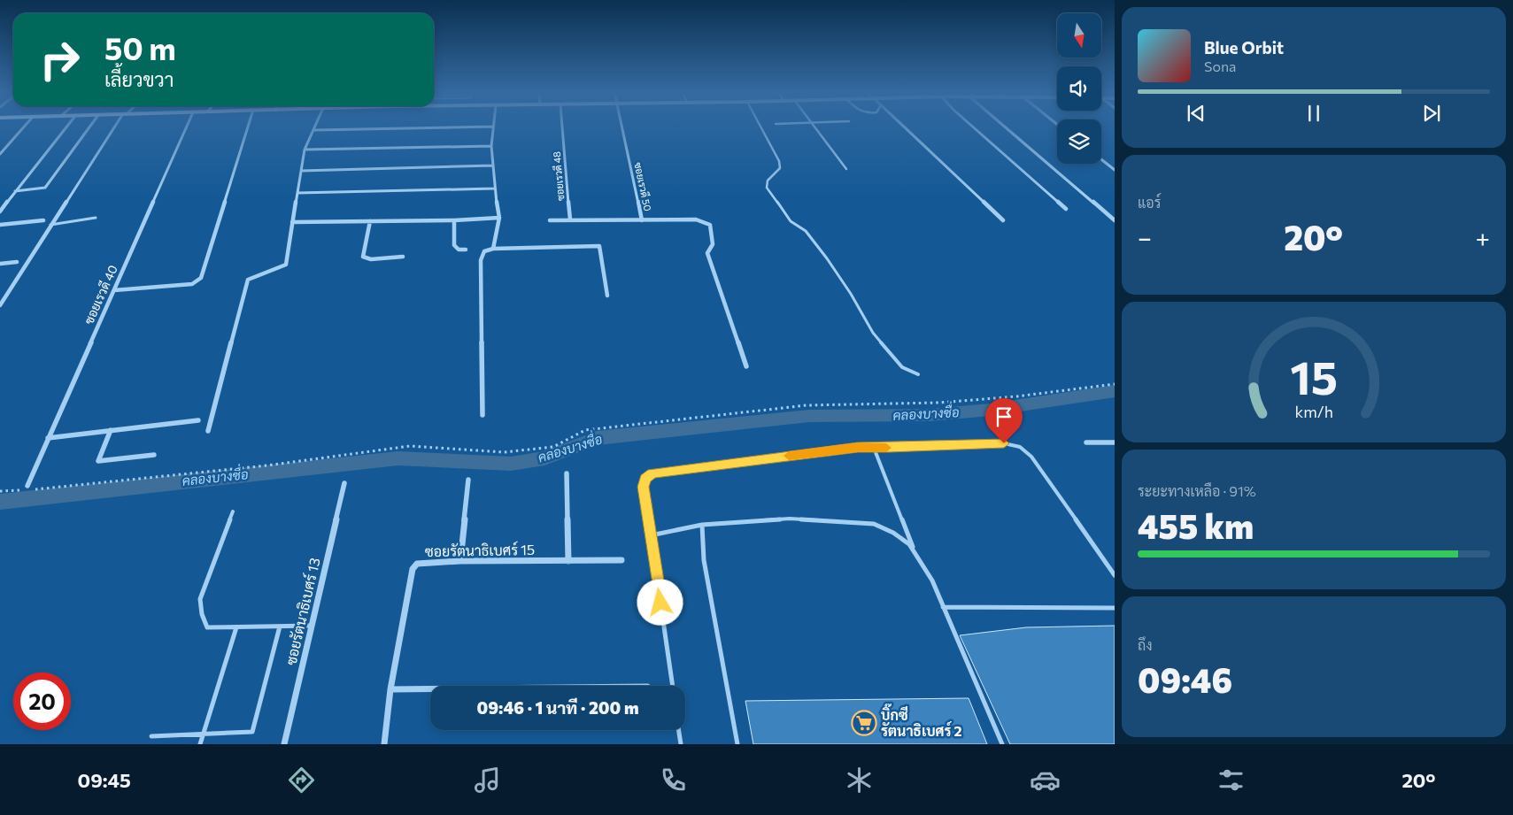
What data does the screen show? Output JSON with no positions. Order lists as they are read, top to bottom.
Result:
{
  "streets": {
    "street": [
      "ซอยเรวดี 48",
      "ซอยเรวดี 50",
      "ซอยเรวดี 40",
      "ซอยรัตนาธิเบศร์ 15",
      "ซอยรัตนาธิเบศร์ 13"
    ]
  },
  "water": ["คลองบางซื่อ"],
  "places": {
    "supermarket": ["บิ๊กซี รัตนาธิเบศร์ 2"]
  },
  "north": "bottom",
  "page": {
    "turn": ["50 m", "เลี้ยวขวา"],
    "song": ["Blue Orbit", "Sona"],
    "tile": [
      "แอร์",
      ["ระยะทางเหลือ · 91%", "455 km"],
      ["ถึง", "09:46"]
    ],
    "heat": ["−", "20°", "+"],
    "limit": "20",
    "trip": "09:46 · 1 นาที · 200 m",
    "tabs": ["09:45", "20°"],
    "gauge": ["15", "km/h"]
  }
}
